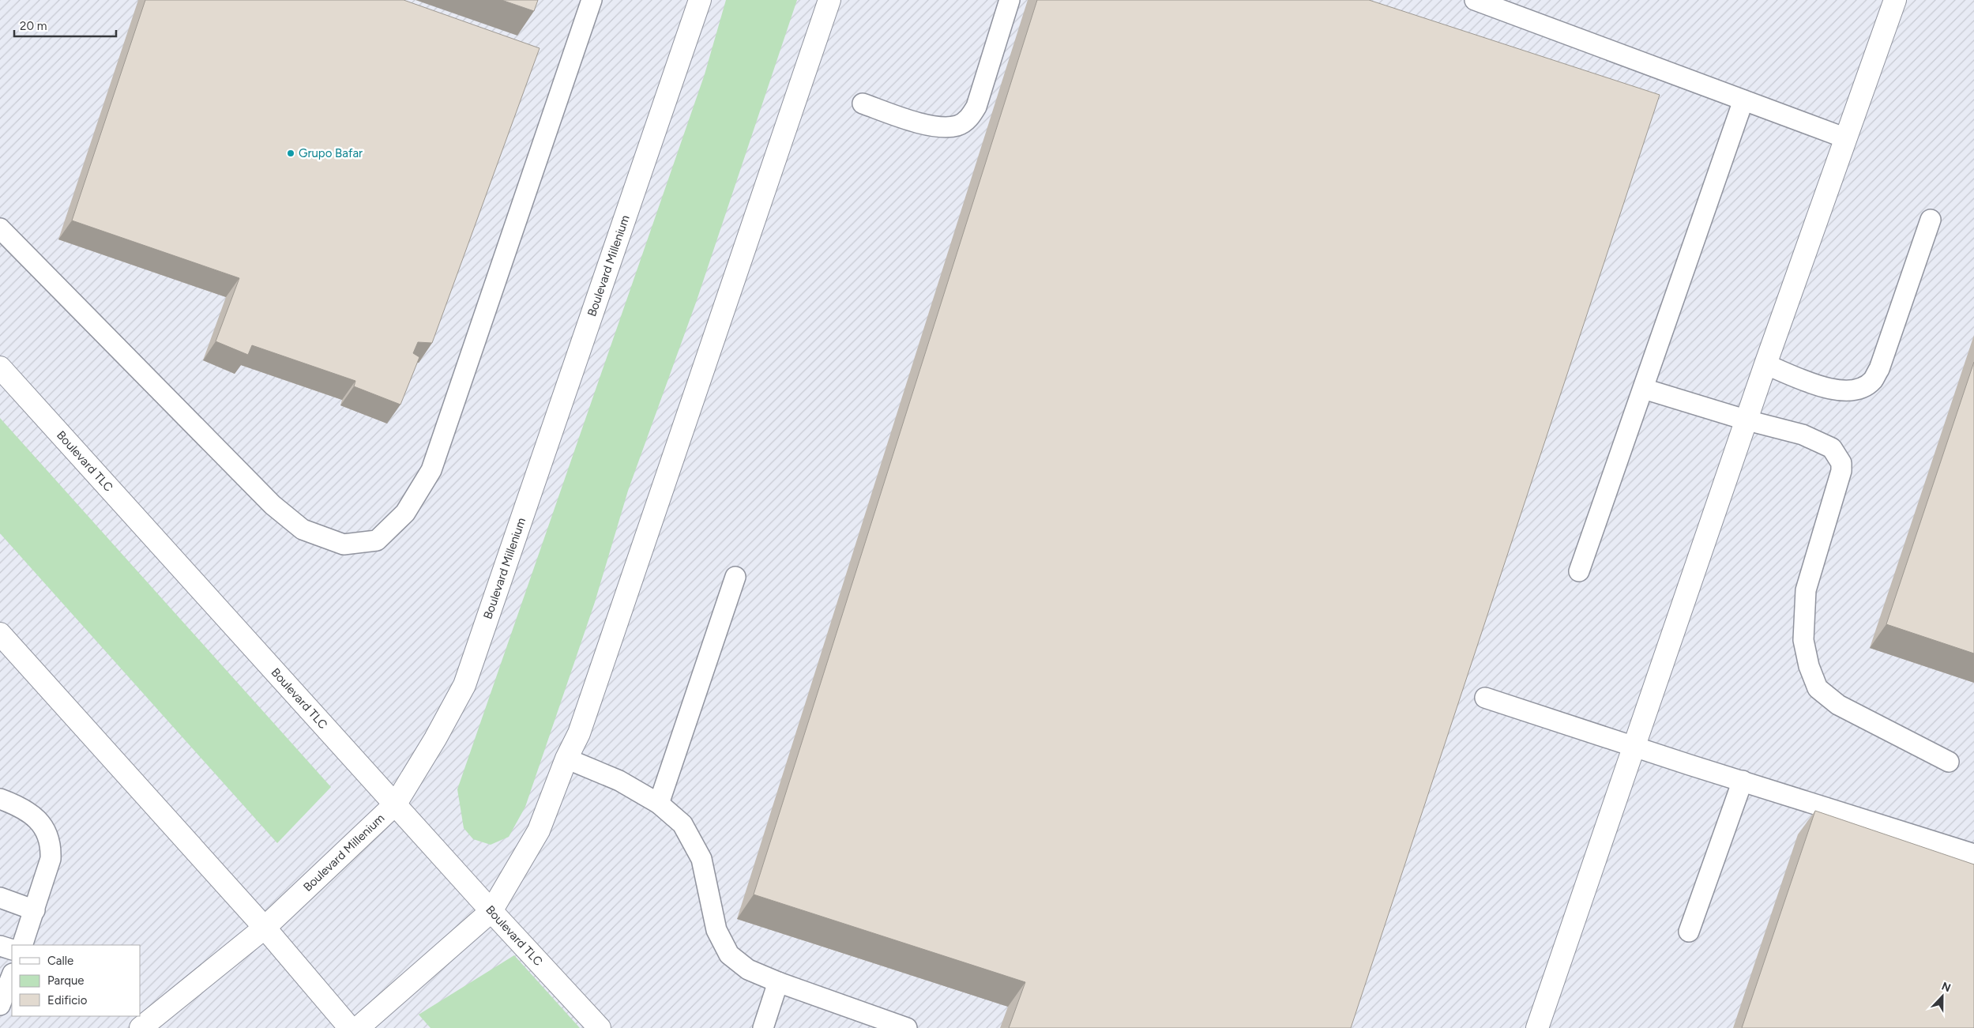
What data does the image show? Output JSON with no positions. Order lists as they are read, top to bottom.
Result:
{
  "streets": {
    "street": ["Boulevard Millenium", "Boulevard TLC"]
  },
  "crossings": [
    ["Boulevard Millenium", "Boulevard TLC"]
  ],
  "places": ["Grupo Bafar"],
  "legend": ["Calle", "Parque", "Edificio"],
  "scale_bar": "20 m",
  "north": "top"
}
